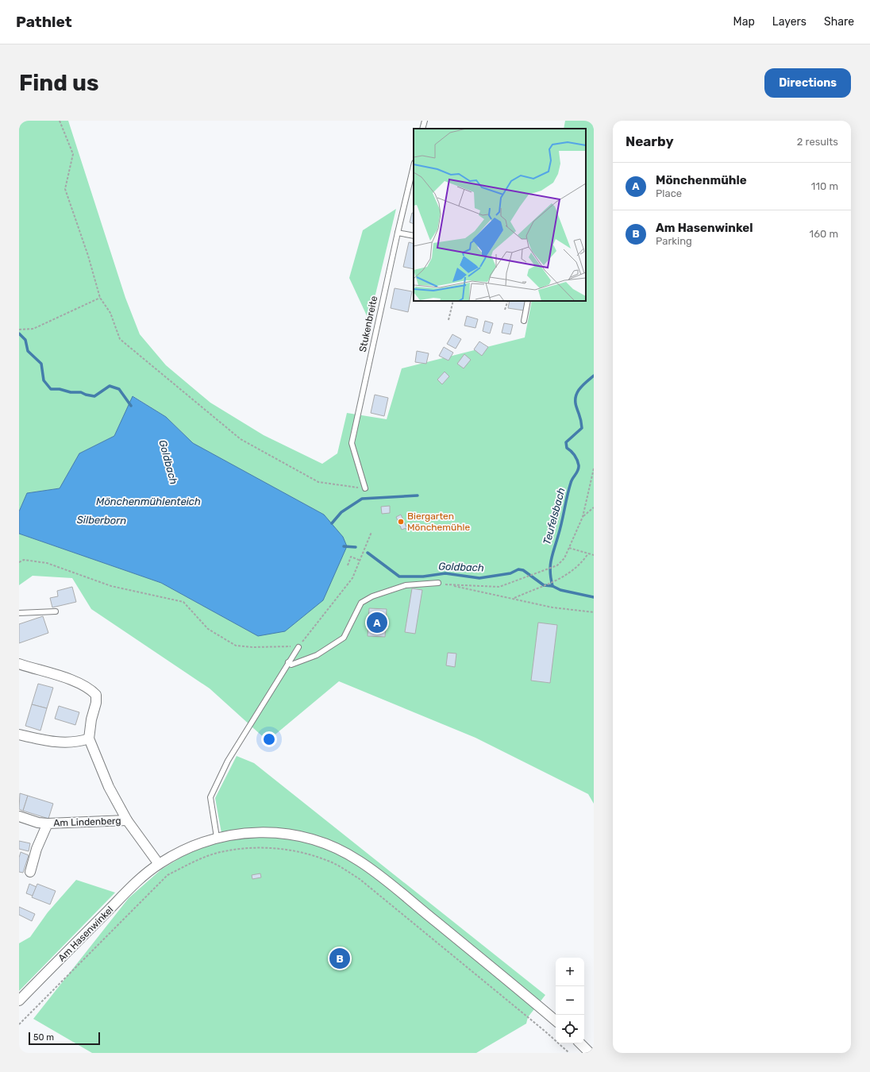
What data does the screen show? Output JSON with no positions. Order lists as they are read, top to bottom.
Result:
{
  "streets": {
    "street": ["Am Lindenberg", "Am Hasenwinkel"],
    "lane": ["Stukenbreite"]
  },
  "crossings": [
    ["Am Lindenberg", "Am Hasenwinkel"]
  ],
  "water": [
    "Goldbach",
    "Mönchenmühlenteich",
    "Teufelsbach",
    "Silberborn"
  ],
  "places": ["Biergarten Mönchemühle"],
  "scale_bar": "50 m",
  "page": {
    "header": "Pathlet",
    "nav": ["Map", "Layers", "Share"],
    "buttons": "Directions",
    "title": "Find us",
    "heading": ["Nearby", "2 results"],
    "list": [
      {
        "mark": "A",
        "name": "Mönchenmühle",
        "note": "Place",
        "value": "110 m"
      },
      {
        "mark": "B",
        "name": "Am Hasenwinkel",
        "note": "Parking",
        "value": "160 m"
      }
    ],
    "pins": ["A", "B"],
    "map_buttons": ["+", "−"],
    "scale": "50 m"
  }
}
